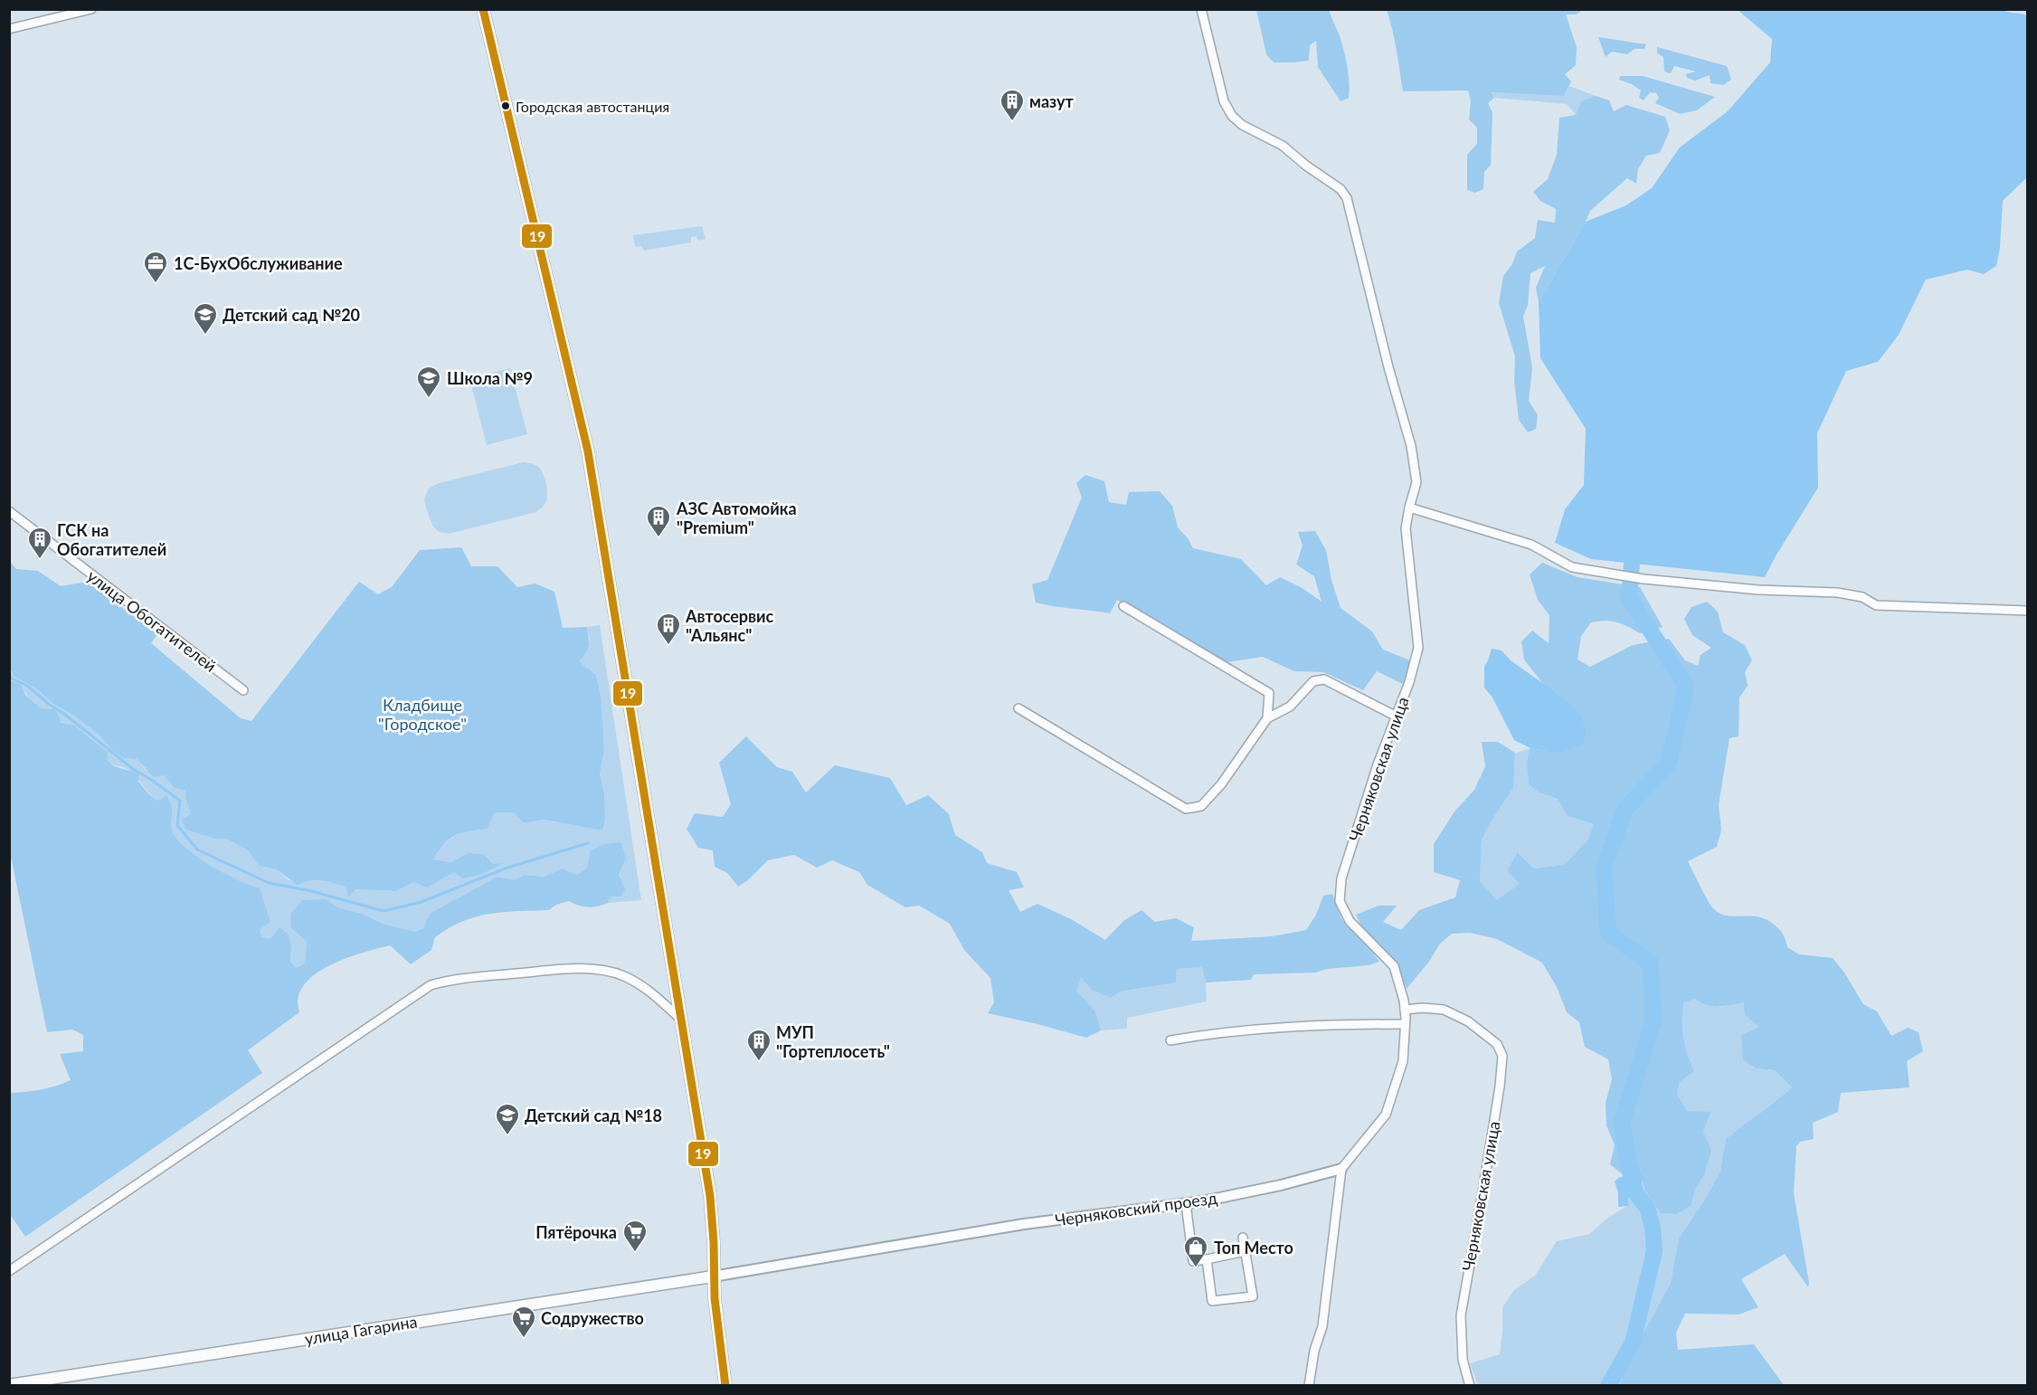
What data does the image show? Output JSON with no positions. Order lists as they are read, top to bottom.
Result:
{
  "streets": {
    "main road": ["улица Гагарина"],
    "street": ["улица Обогатителей", "Черняковская улица", "Черняковский проезд"]
  },
  "crossings": [
    ["Черняковская улица", "Черняковский проезд"],
    ["Черняковский проезд", "улица Гагарина"]
  ],
  "parks": ["Кладбище \"Городское\""],
  "places": {
    "other": ["Городская автостанция"],
    "building": [
      "мазут",
      "АЗС Автомойка \"Premium\"",
      "ГСК на Обогатителей",
      "Автосервис \"Альянс\"",
      "МУП \"Гортеплосеть\""
    ],
    "office": ["1С-БухОбслуживание"],
    "school or university": ["Детский сад №20", "Школа №9", "Детский сад №18"],
    "supermarket": ["Пятёрочка", "Содружество"],
    "shop": ["Топ Место"]
  },
  "lines": ["transit line 19"]
}
